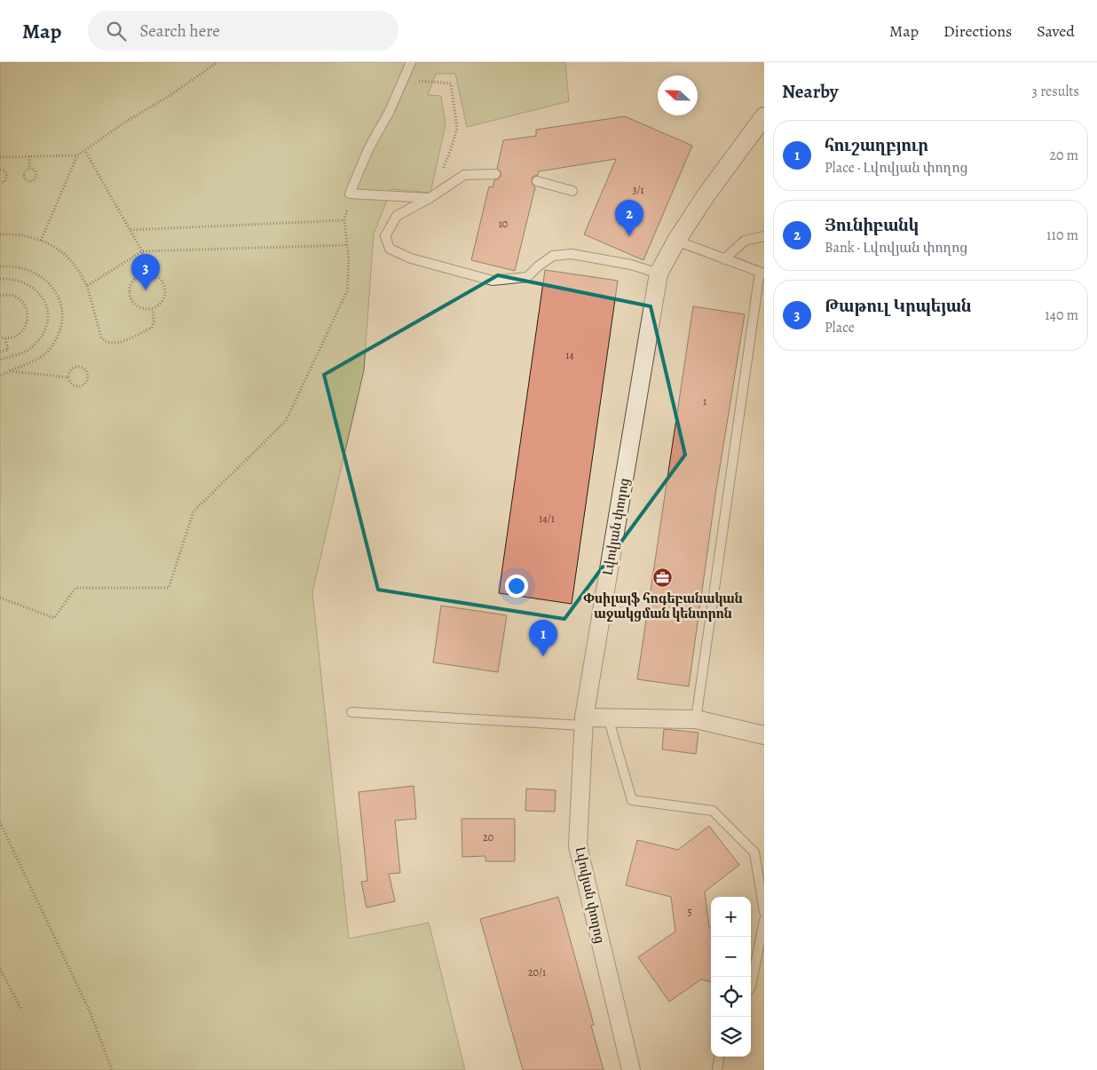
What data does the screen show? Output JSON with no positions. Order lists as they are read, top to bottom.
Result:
{
  "streets": {
    "street": ["Լվովյան փողոց"]
  },
  "places": {
    "office": ["Փսիլայֆ հոգեբանական աջակցման կենտրոն"]
  },
  "house_numbers": [
    "3/1",
    "10",
    "14",
    "1",
    "14/1",
    "20",
    "5",
    "20/1"
  ],
  "north": "left",
  "page": {
    "header": "Map",
    "search": "Search here",
    "nav": ["Map", "Directions", "Saved"],
    "heading": ["Nearby", "3 results"],
    "list": [
      {
        "mark": "1",
        "name": "հուշաղբյուր",
        "note": "Place · Լվովյան փողոց",
        "value": "20 m"
      },
      {
        "mark": "2",
        "name": "Յունիբանկ",
        "note": "Bank · Լվովյան փողոց",
        "value": "110 m"
      },
      {
        "mark": "3",
        "name": "Թաթուլ Կրպեյան",
        "note": "Place",
        "value": "140 m"
      }
    ],
    "pins": ["2", "3", "1"],
    "map_buttons": ["+", "−"]
  }
}
